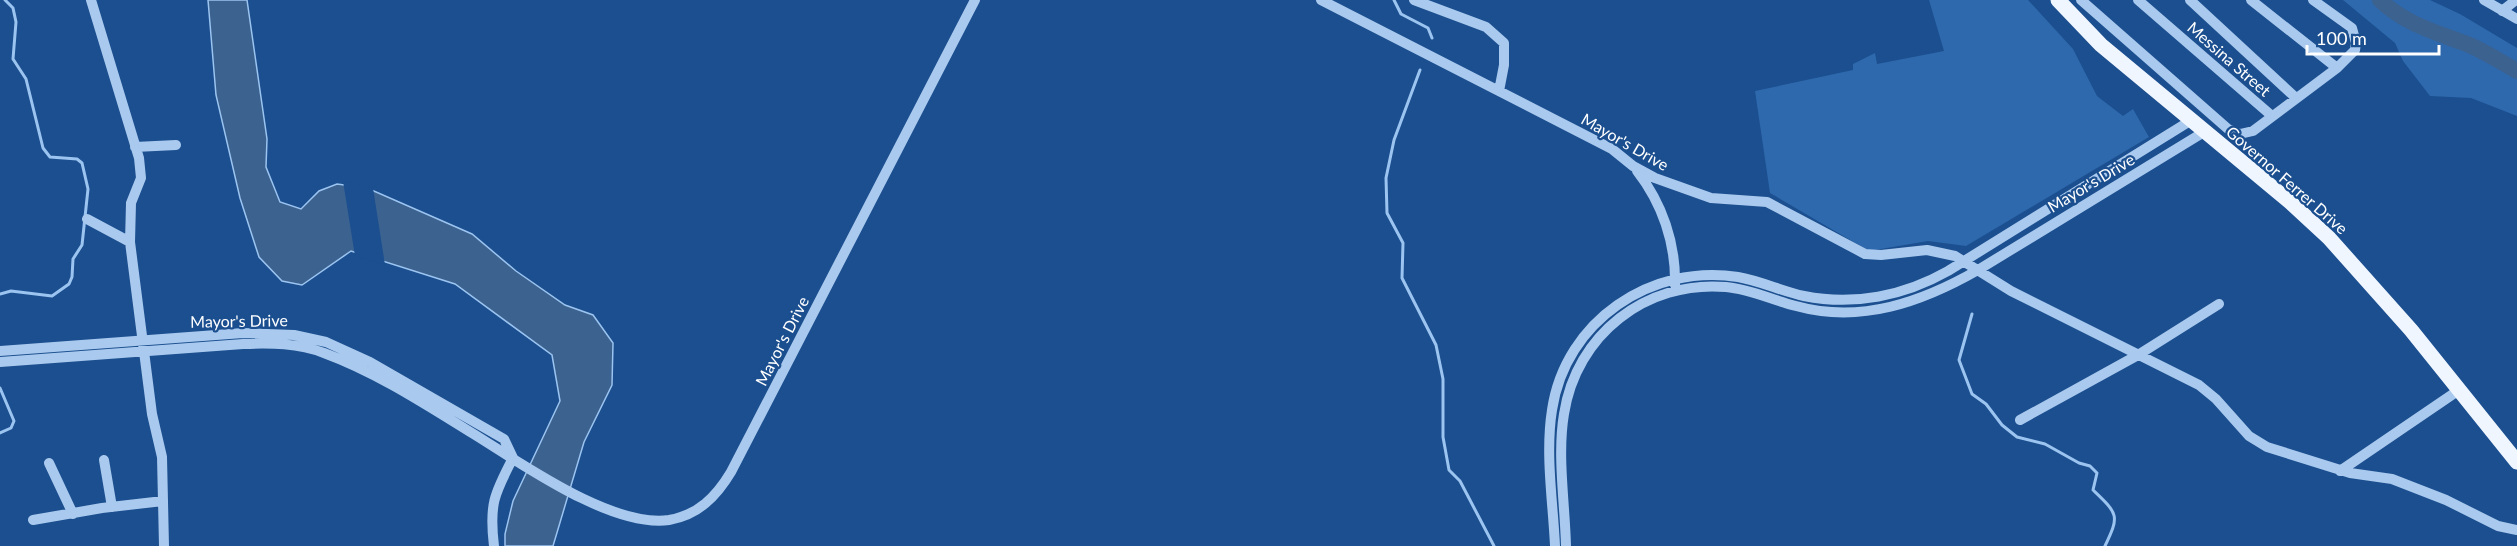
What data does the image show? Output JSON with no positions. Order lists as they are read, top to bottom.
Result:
{
  "streets": {
    "main road": ["Governor Ferrer Drive"],
    "street": ["Messina Street", "Mayor's Drive"]
  },
  "crossings": [
    ["Mayor's Drive", "Governor Ferrer Drive"]
  ],
  "scale_bar": "100 m"
}
